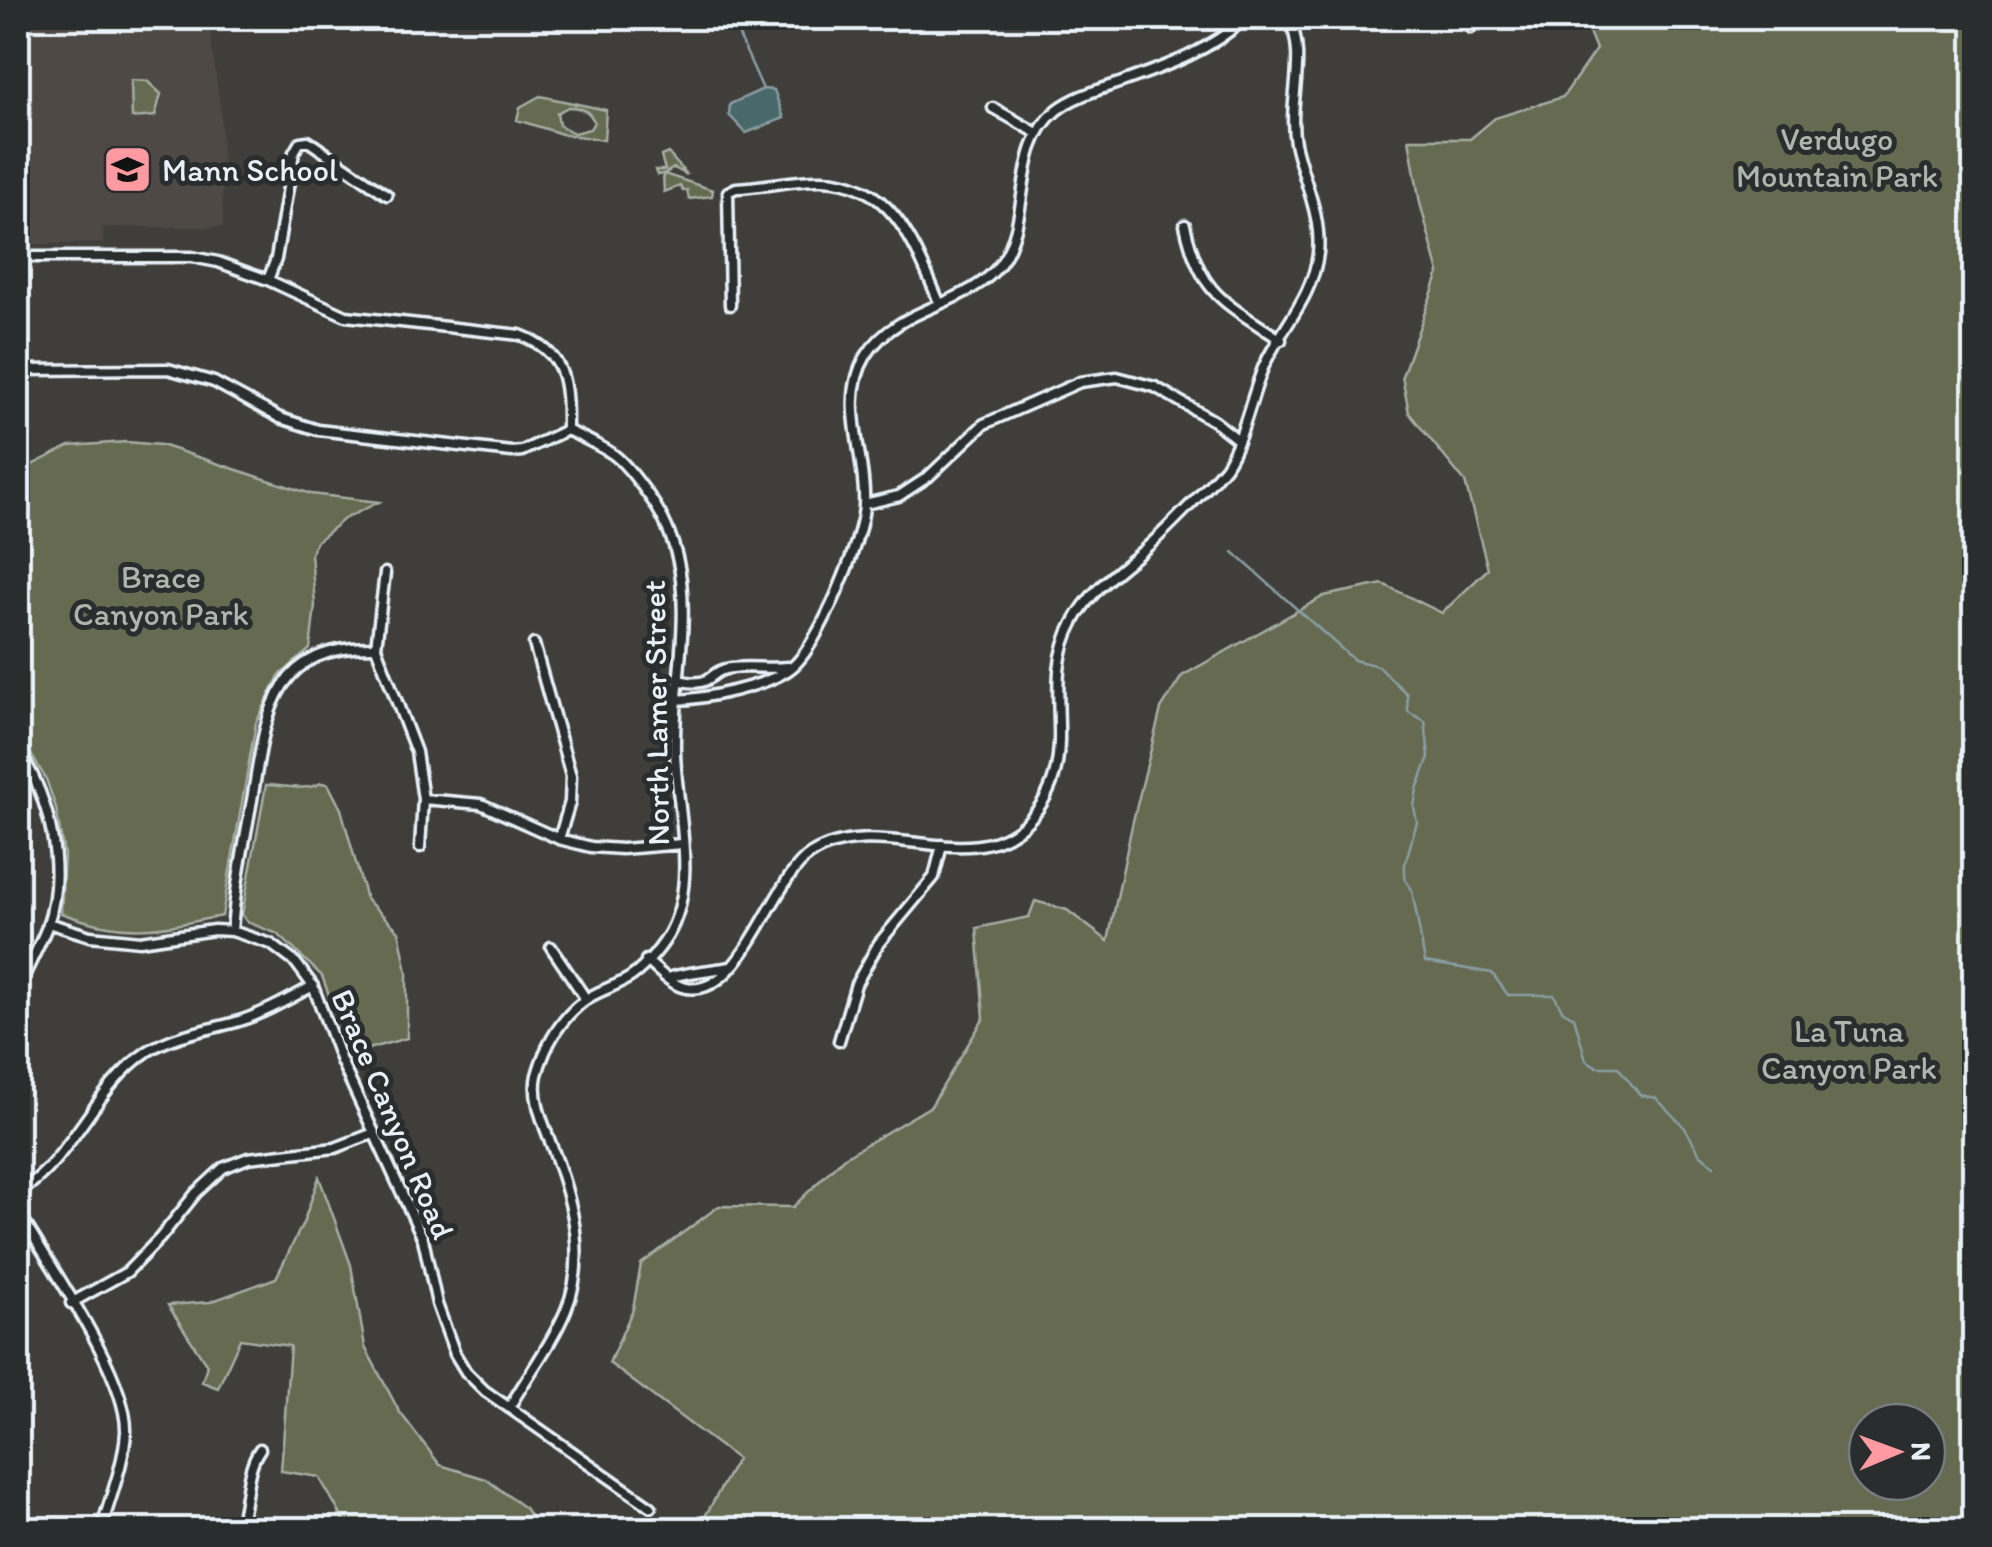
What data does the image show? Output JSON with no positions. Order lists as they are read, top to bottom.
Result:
{
  "streets": {
    "street": ["North Lamer Street", "Brace Canyon Road"]
  },
  "crossings": [
    ["North Lamer Street", "Brace Canyon Road"]
  ],
  "parks": ["Verdugo Mountain Park", "Brace Canyon Park", "La Tuna Canyon Park"],
  "places": {
    "school or university": ["Mann School"]
  },
  "north": "right"
}
